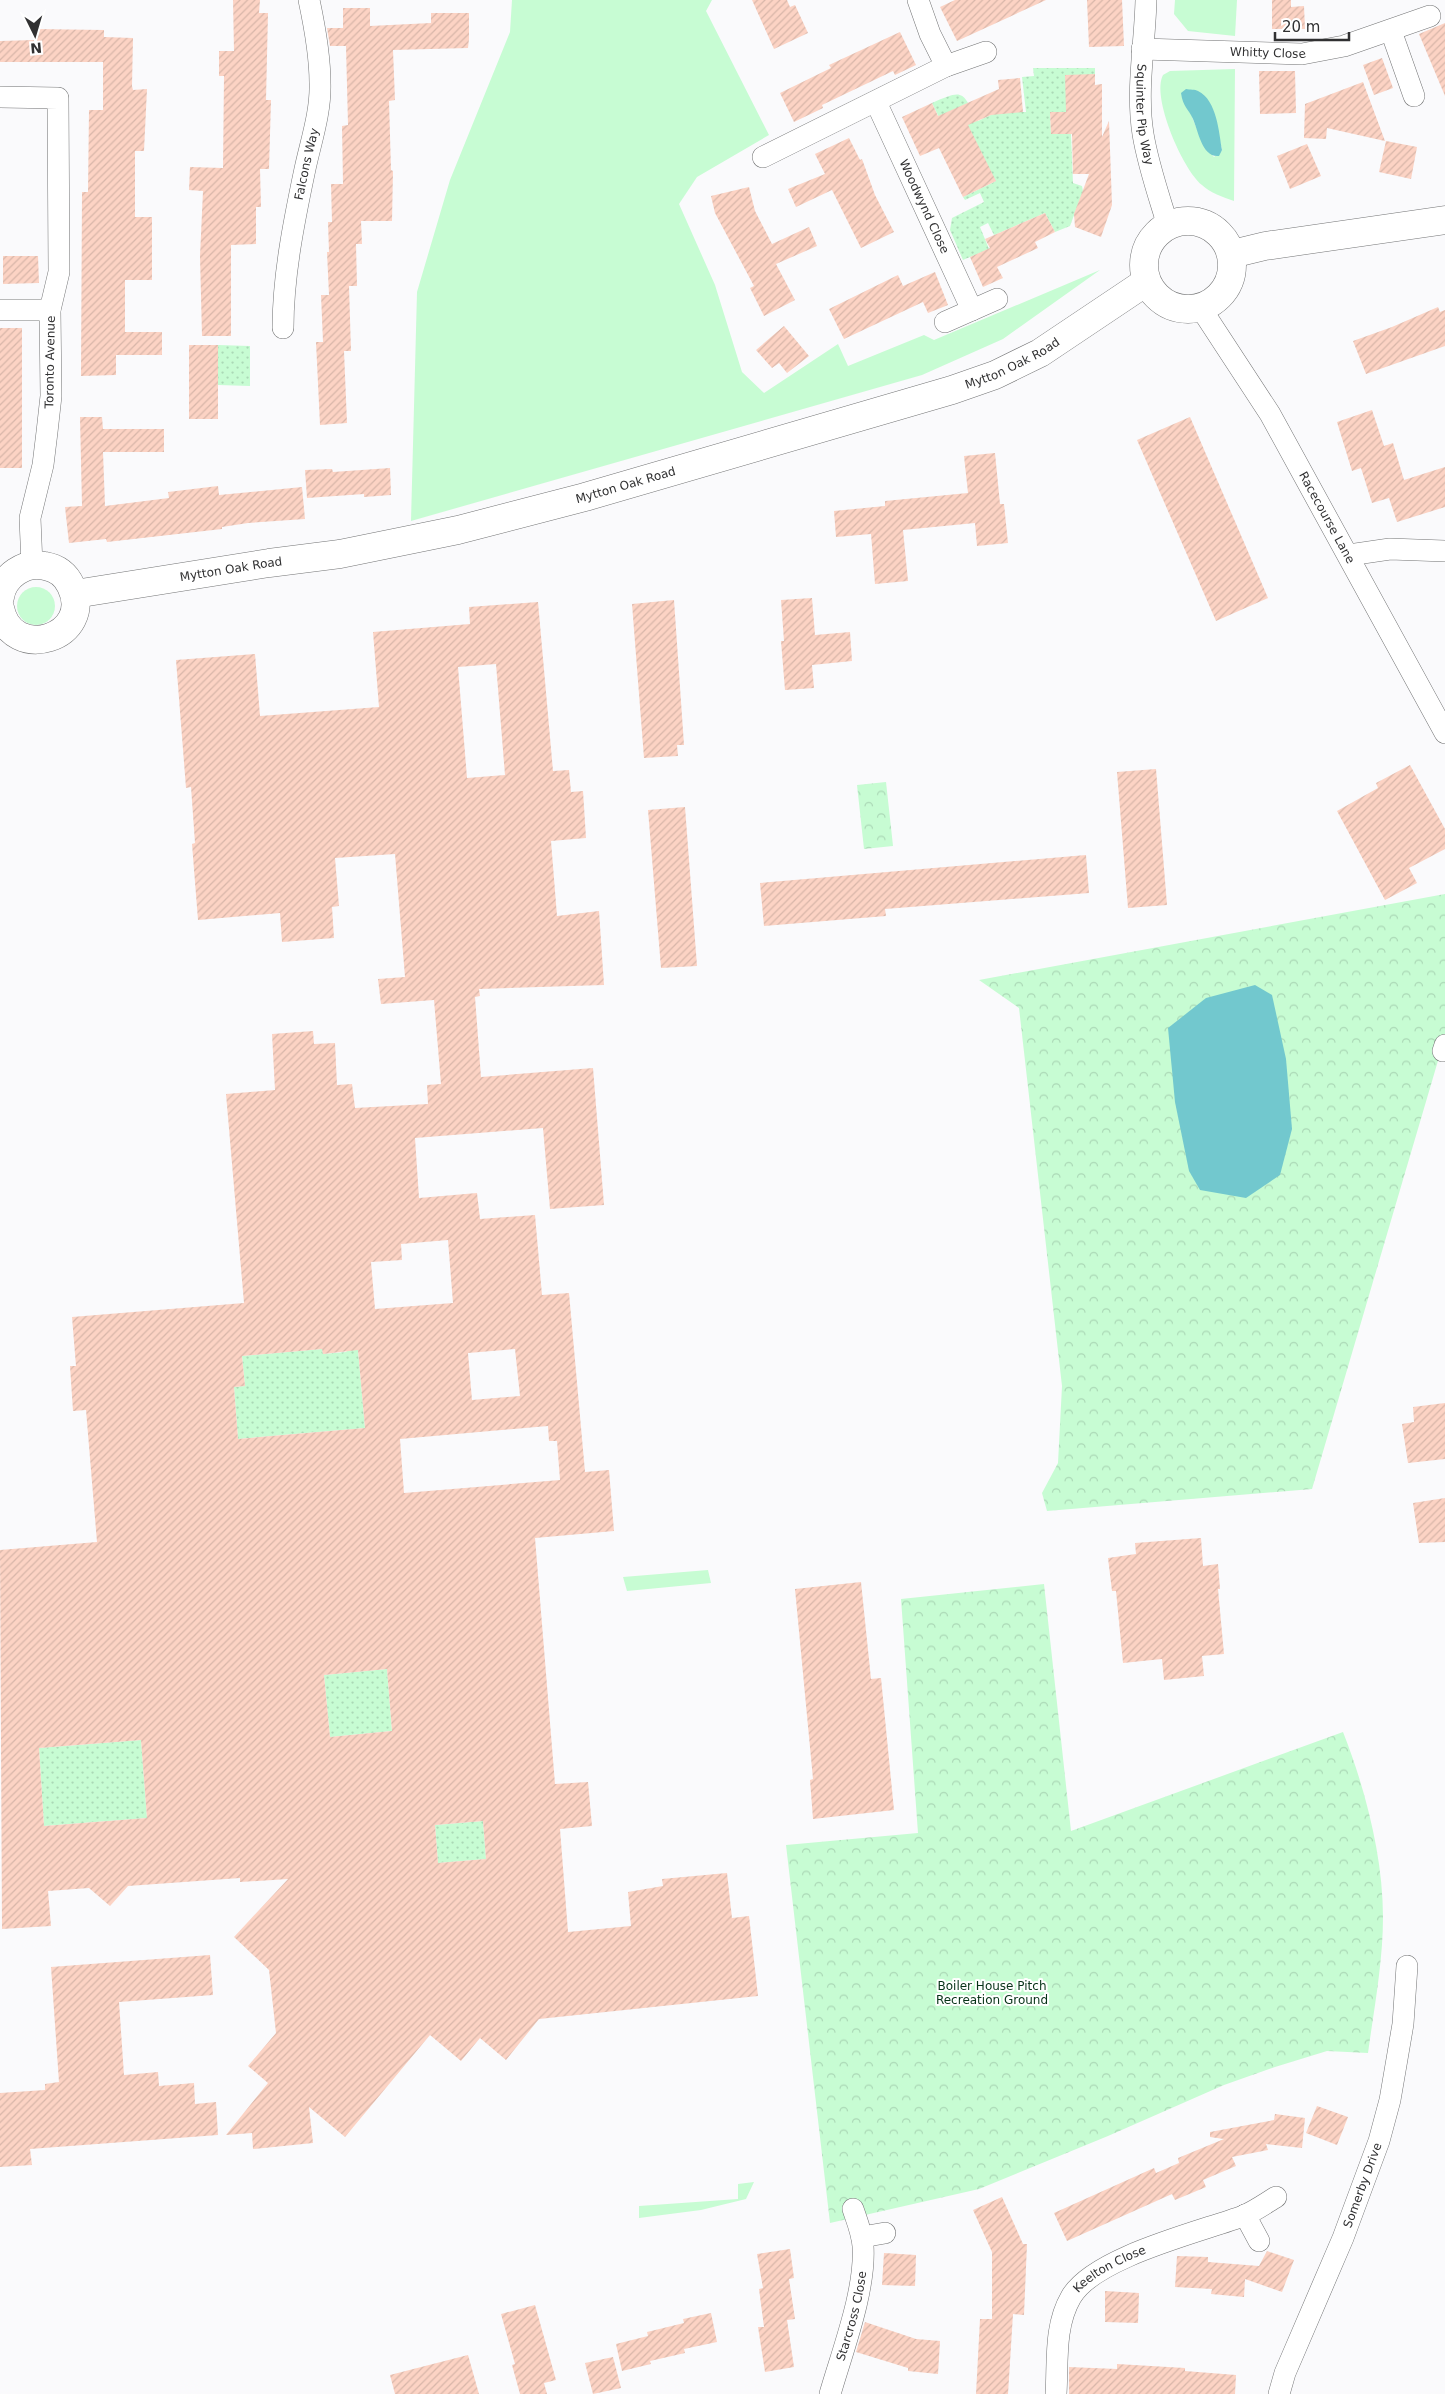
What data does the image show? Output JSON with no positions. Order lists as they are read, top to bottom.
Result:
{
  "streets": {
    "main road": ["Mytton Oak Road"],
    "street": [
      "Whitty Close",
      "Squinter Pip Way",
      "Falcons Way",
      "Woodwynd Close",
      "Toronto Avenue",
      "Racecourse Lane",
      "Somerby Drive",
      "Keelton Close",
      "Starcross Close"
    ]
  },
  "crossings": [
    ["Whitty Close", "Squinter Pip Way"],
    ["Squinter Pip Way", "Mytton Oak Road"],
    ["Squinter Pip Way", "Racecourse Lane"],
    ["Mytton Oak Road", "Racecourse Lane"]
  ],
  "parks": ["Boiler House Pitch Recreation Ground"],
  "scale_bar": "20 m",
  "north": "bottom"
}
